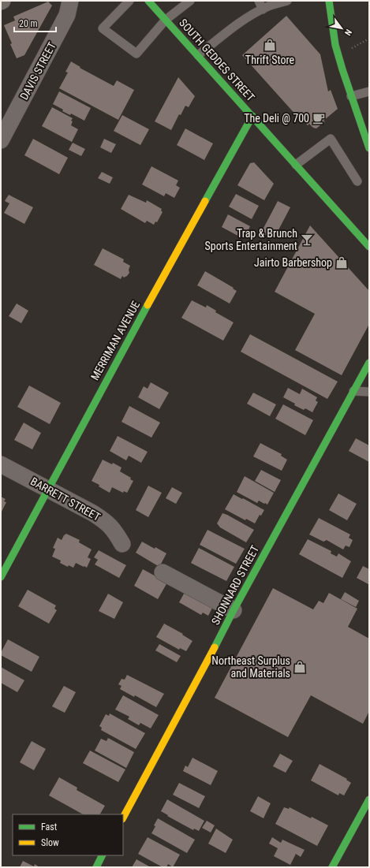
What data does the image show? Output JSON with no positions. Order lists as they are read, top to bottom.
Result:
{
  "streets": {
    "street": [
      "SOUTH GEDDES STREET",
      "DAVIS STREET",
      "MERRIMAN AVENUE",
      "BARRETT STREET",
      "SHONNARD STREET"
    ]
  },
  "crossings": [
    ["SOUTH GEDDES STREET", "MERRIMAN AVENUE"],
    ["MERRIMAN AVENUE", "BARRETT STREET"]
  ],
  "places": {
    "shop": ["Thrift Store", "Jairto Barbershop", "Northeast Surplus and Materials"],
    "cafe": ["The Deli @ 700"],
    "bar": ["Trap & Brunch Sports Entertainment"]
  },
  "legend": ["Fast", "Slow"],
  "scale_bar": "20 m",
  "north": "bottom right"
}
